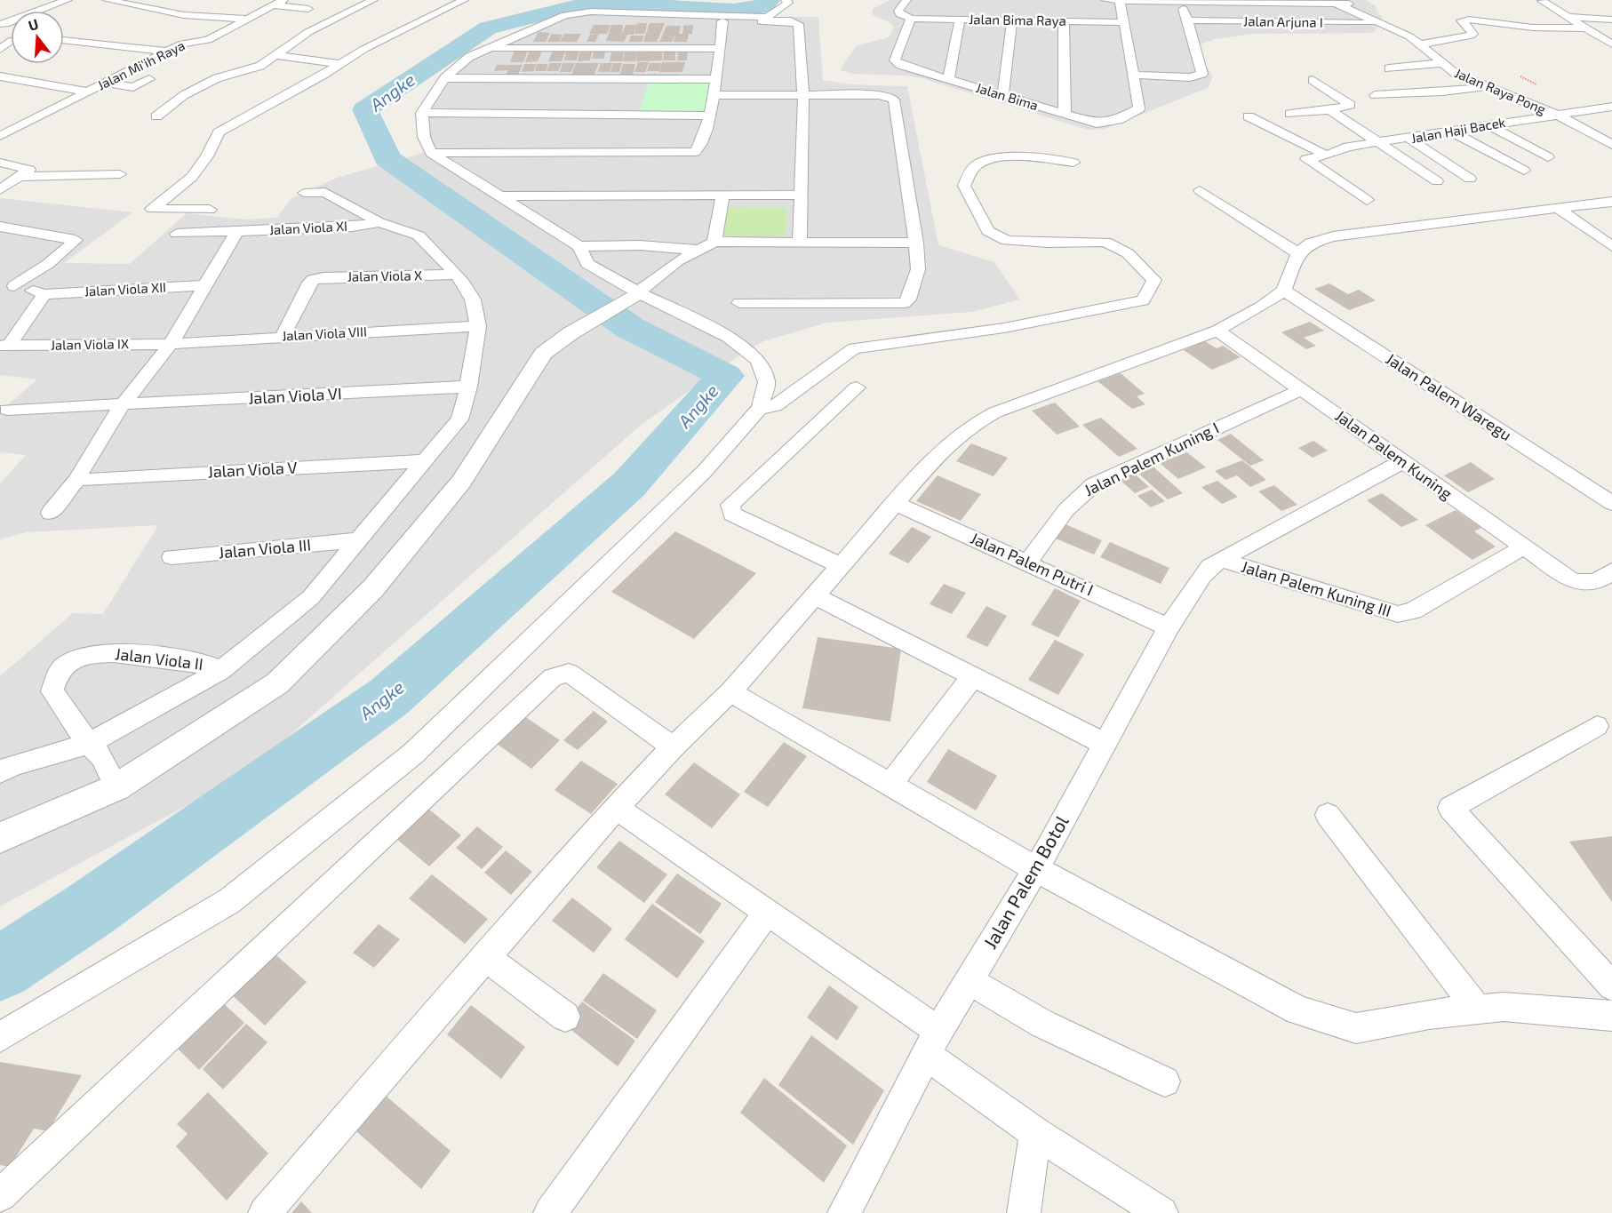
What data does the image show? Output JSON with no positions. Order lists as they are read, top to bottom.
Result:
{
  "streets": {
    "street": [
      "Jalan Bima Raya",
      "Jalan Arjuna I",
      "Jalan Mi'ih Raya",
      "Jalan Raya Pong",
      "Jalan Bima",
      "Jalan Haji Bacek",
      "Jalan Viola XI",
      "Jalan Viola X",
      "Jalan Viola XII",
      "Jalan Viola VIII",
      "Jalan Viola IX",
      "Jalan Viola VI",
      "Jalan Palem Waregu",
      "Jalan Palem Kuning",
      "Jalan Palem Kuning I",
      "Jalan Viola V",
      "Jalan Viola III",
      "Jalan Palem Putri I",
      "Jalan Palem Kuning III",
      "Jalan Viola II",
      "Jalan Palem Botol"
    ]
  },
  "crossings": [
    ["Jalan Bima Raya", "Jalan Bima"],
    ["Jalan Arjuna I", "Jalan Raya Pong"],
    ["Jalan Raya Pong", "Jalan Haji Bacek"],
    ["Jalan Viola X", "Jalan Viola VIII"],
    ["Jalan Viola VIII", "Jalan Viola IX"],
    ["Jalan Palem Kuning", "Jalan Palem Kuning I"],
    ["Jalan Palem Kuning", "Jalan Palem Kuning III"],
    ["Jalan Palem Kuning", "Jalan Palem Botol"],
    ["Jalan Palem Kuning I", "Jalan Palem Putri I"],
    ["Jalan Palem Putri I", "Jalan Palem Botol"],
    ["Jalan Palem Kuning III", "Jalan Palem Botol"]
  ],
  "water": ["Angke"],
  "north": "top"
}
